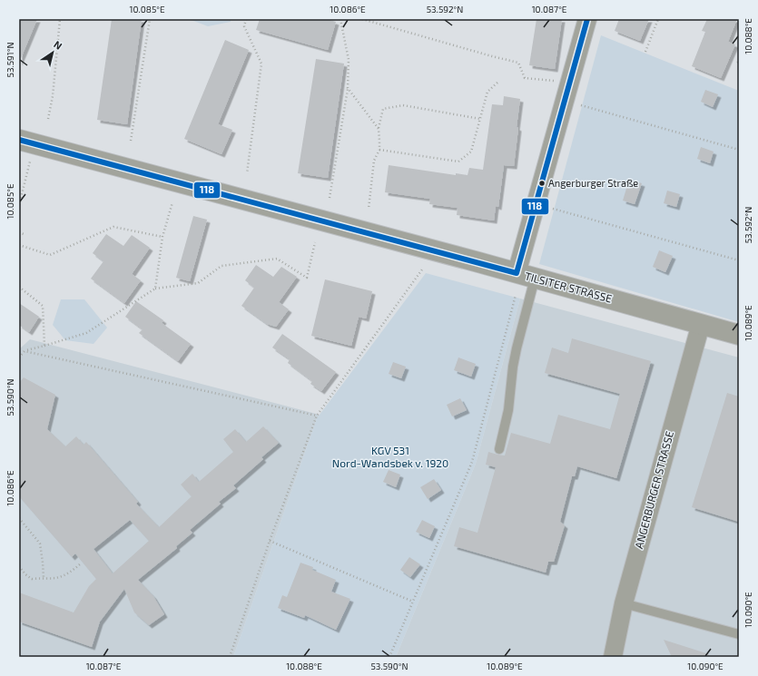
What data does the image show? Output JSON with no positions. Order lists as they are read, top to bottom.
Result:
{
  "streets": {
    "street": ["TILSITER STRASSE", "ANGERBURGER STRASSE"]
  },
  "crossings": [
    ["TILSITER STRASSE", "ANGERBURGER STRASSE"]
  ],
  "parks": ["KGV 531 Nord-Wandsbek v. 1920"],
  "places": ["Angerburger Straße"],
  "lines": ["transit line 118"],
  "north": "top right",
  "coordinates": [
    "10.085°E",
    "10.086°E",
    "53.592°N",
    "10.087°E",
    "10.088°E",
    "53.591°N",
    "10.089°E",
    "53.590°N",
    "10.090°E"
  ]
}
